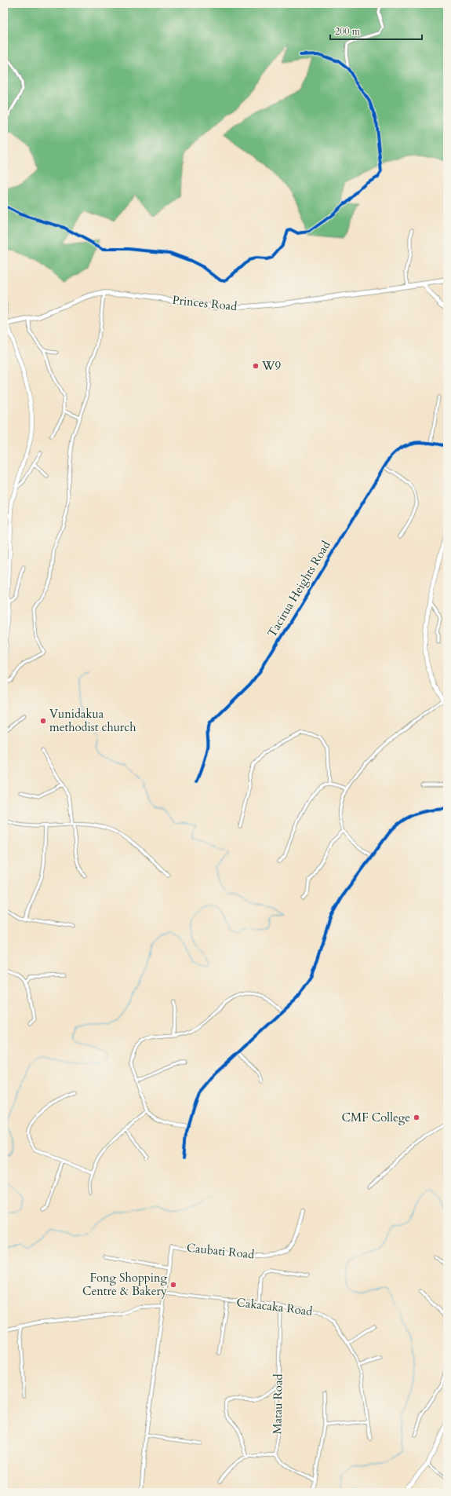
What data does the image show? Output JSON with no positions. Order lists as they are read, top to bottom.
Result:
{
  "streets": {
    "main road": ["Princes Road"],
    "street": [
      "Tacirua Heights Road",
      "Caubati Road",
      "Cakacaka Road",
      "Matau Road"
    ]
  },
  "crossings": [
    ["Caubati Road", "Cakacaka Road"],
    ["Cakacaka Road", "Matau Road"]
  ],
  "places": [
    "W9",
    "Vunidakua methodist church",
    "CMF College",
    "Fong Shopping Centre & Bakery"
  ],
  "scale_bar": "200 m"
}
